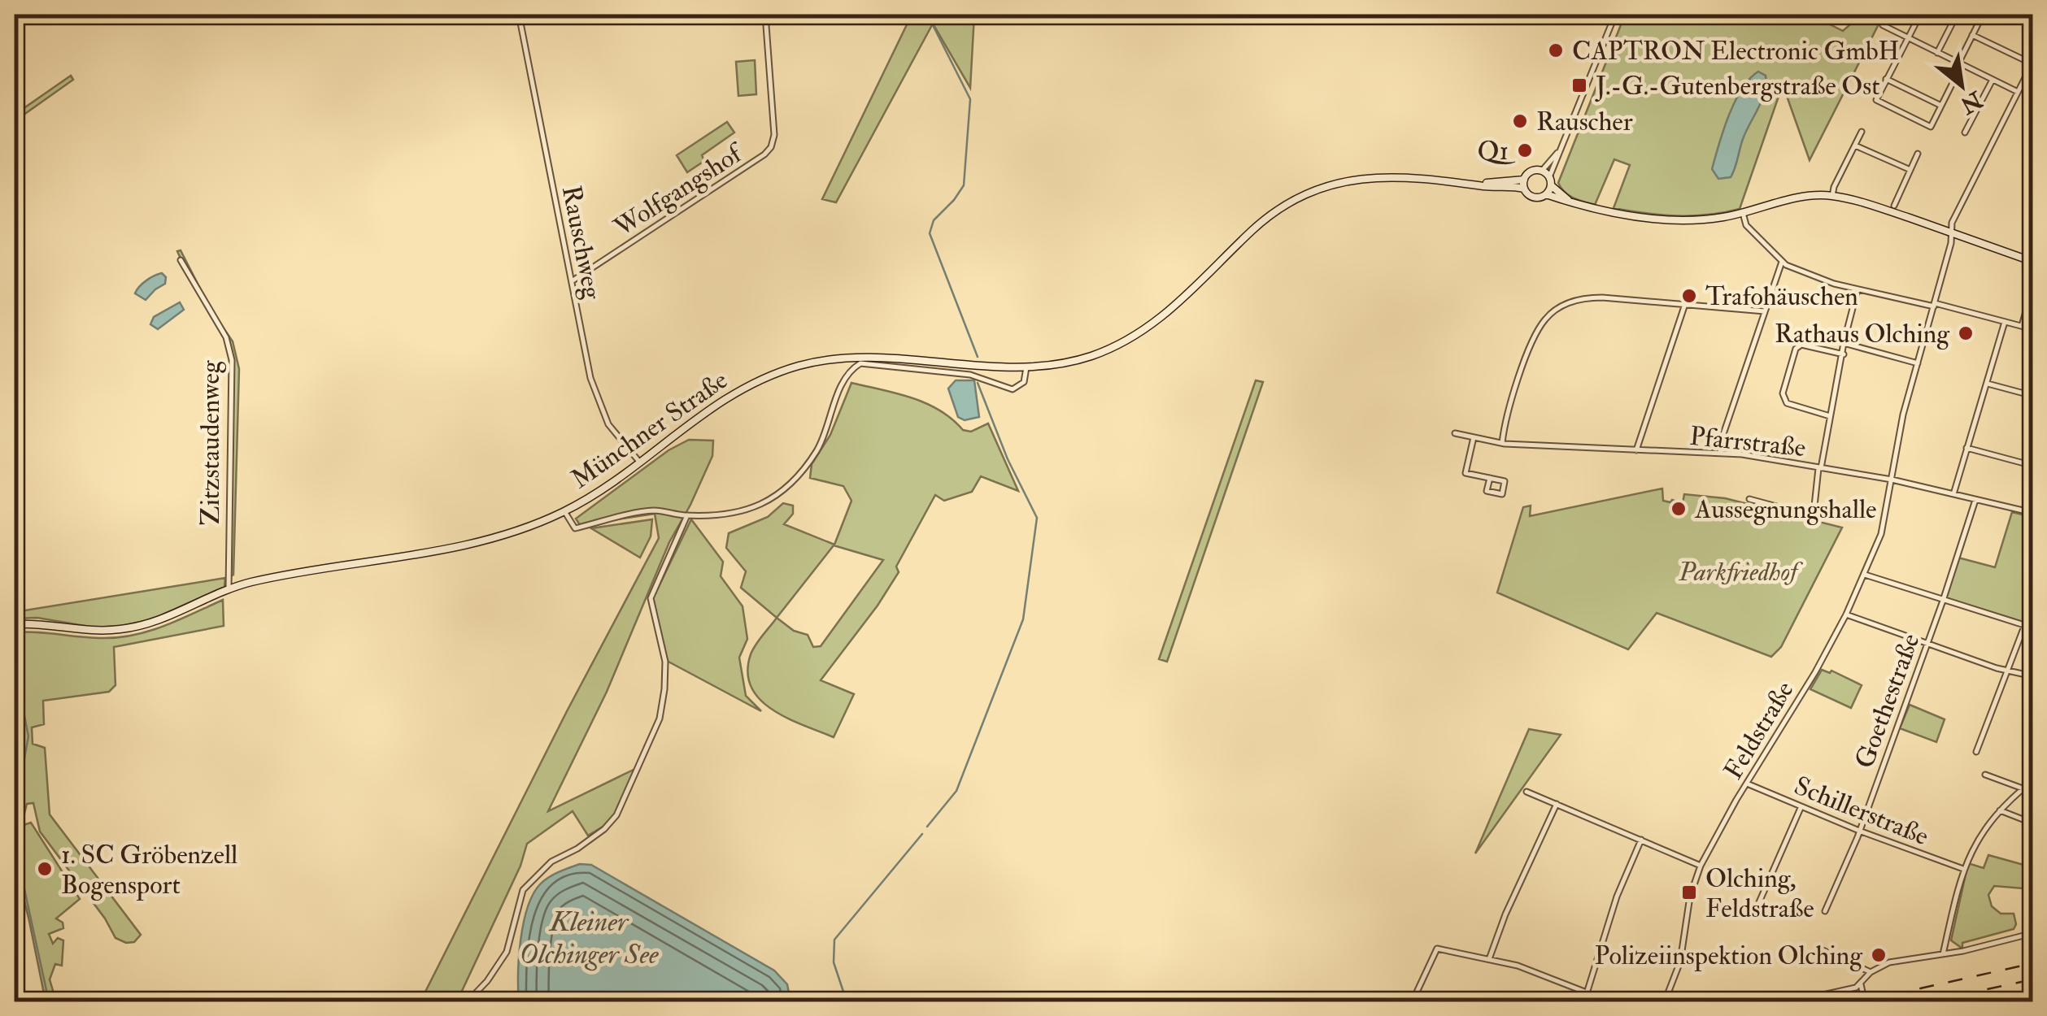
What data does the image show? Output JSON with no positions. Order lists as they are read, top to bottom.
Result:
{
  "streets": {
    "main road": ["Münchner Straße"],
    "street": [
      "Wolfgangshof",
      "Rauschweg",
      "Pfarrstraße",
      "Zitzstaudenweg",
      "Goethestraße",
      "Feldstraße",
      "Schillerstraße"
    ]
  },
  "crossings": [
    ["Wolfgangshof", "Rauschweg"],
    ["Rauschweg", "Münchner Straße"],
    ["Münchner Straße", "Zitzstaudenweg"],
    ["Pfarrstraße", "Goethestraße"],
    ["Pfarrstraße", "Feldstraße"],
    ["Goethestraße", "Schillerstraße"],
    ["Feldstraße", "Schillerstraße"]
  ],
  "water": ["Kleiner Olchinger See"],
  "parks": ["Parkfriedhof"],
  "places": {
    "other": [
      "CAPTRON Electronic GmbH",
      "Rauscher",
      "Q1",
      "Trafohäuschen",
      "Rathaus Olching",
      "Aussegnungshalle",
      "1. SC Gröbenzell Bogensport",
      "Polizeiinspektion Olching"
    ],
    "transit": ["J.-G.-Gutenbergstraße Ost", "Olching, Feldstraße"]
  },
  "north": "bottom right"
}
